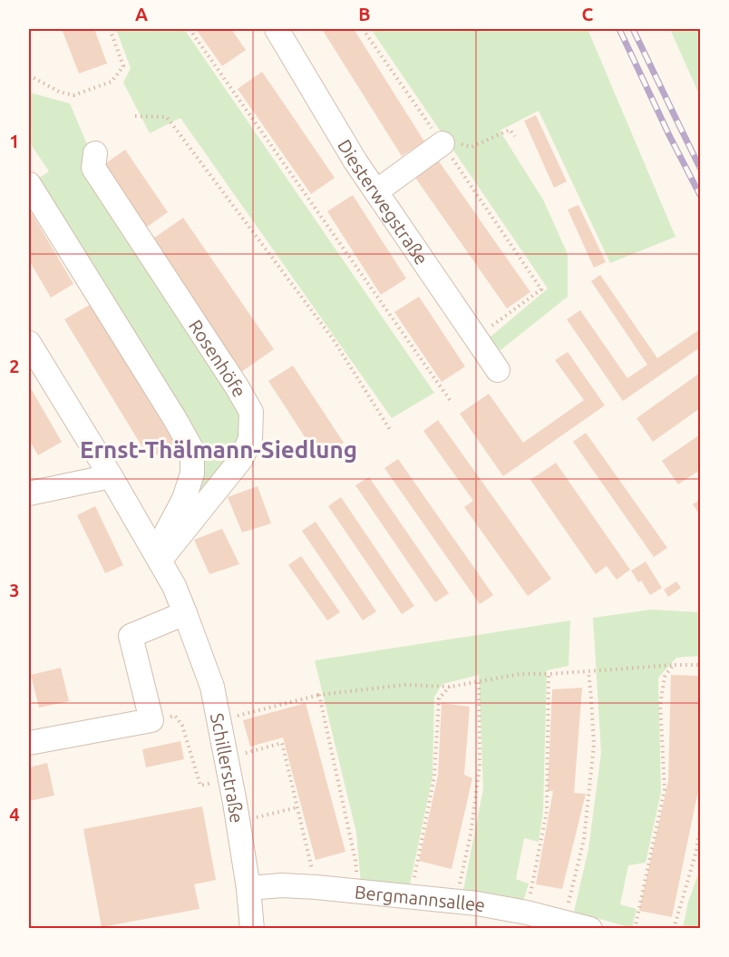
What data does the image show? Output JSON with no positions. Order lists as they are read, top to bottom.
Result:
{
  "streets": {
    "street": [
      "Diesterwegstraße",
      "Rosenhöfe",
      "Schillerstraße",
      "Bergmannsallee"
    ]
  },
  "crossings": [
    ["Rosenhöfe", "Schillerstraße"],
    ["Schillerstraße", "Bergmannsallee"]
  ],
  "districts": ["Ernst-Thälmann-Siedlung"],
  "grid": {
    "columns": ["A", "B", "C"],
    "rows": [
      "1",
      "2",
      "3",
      "4"
    ]
  }
}
